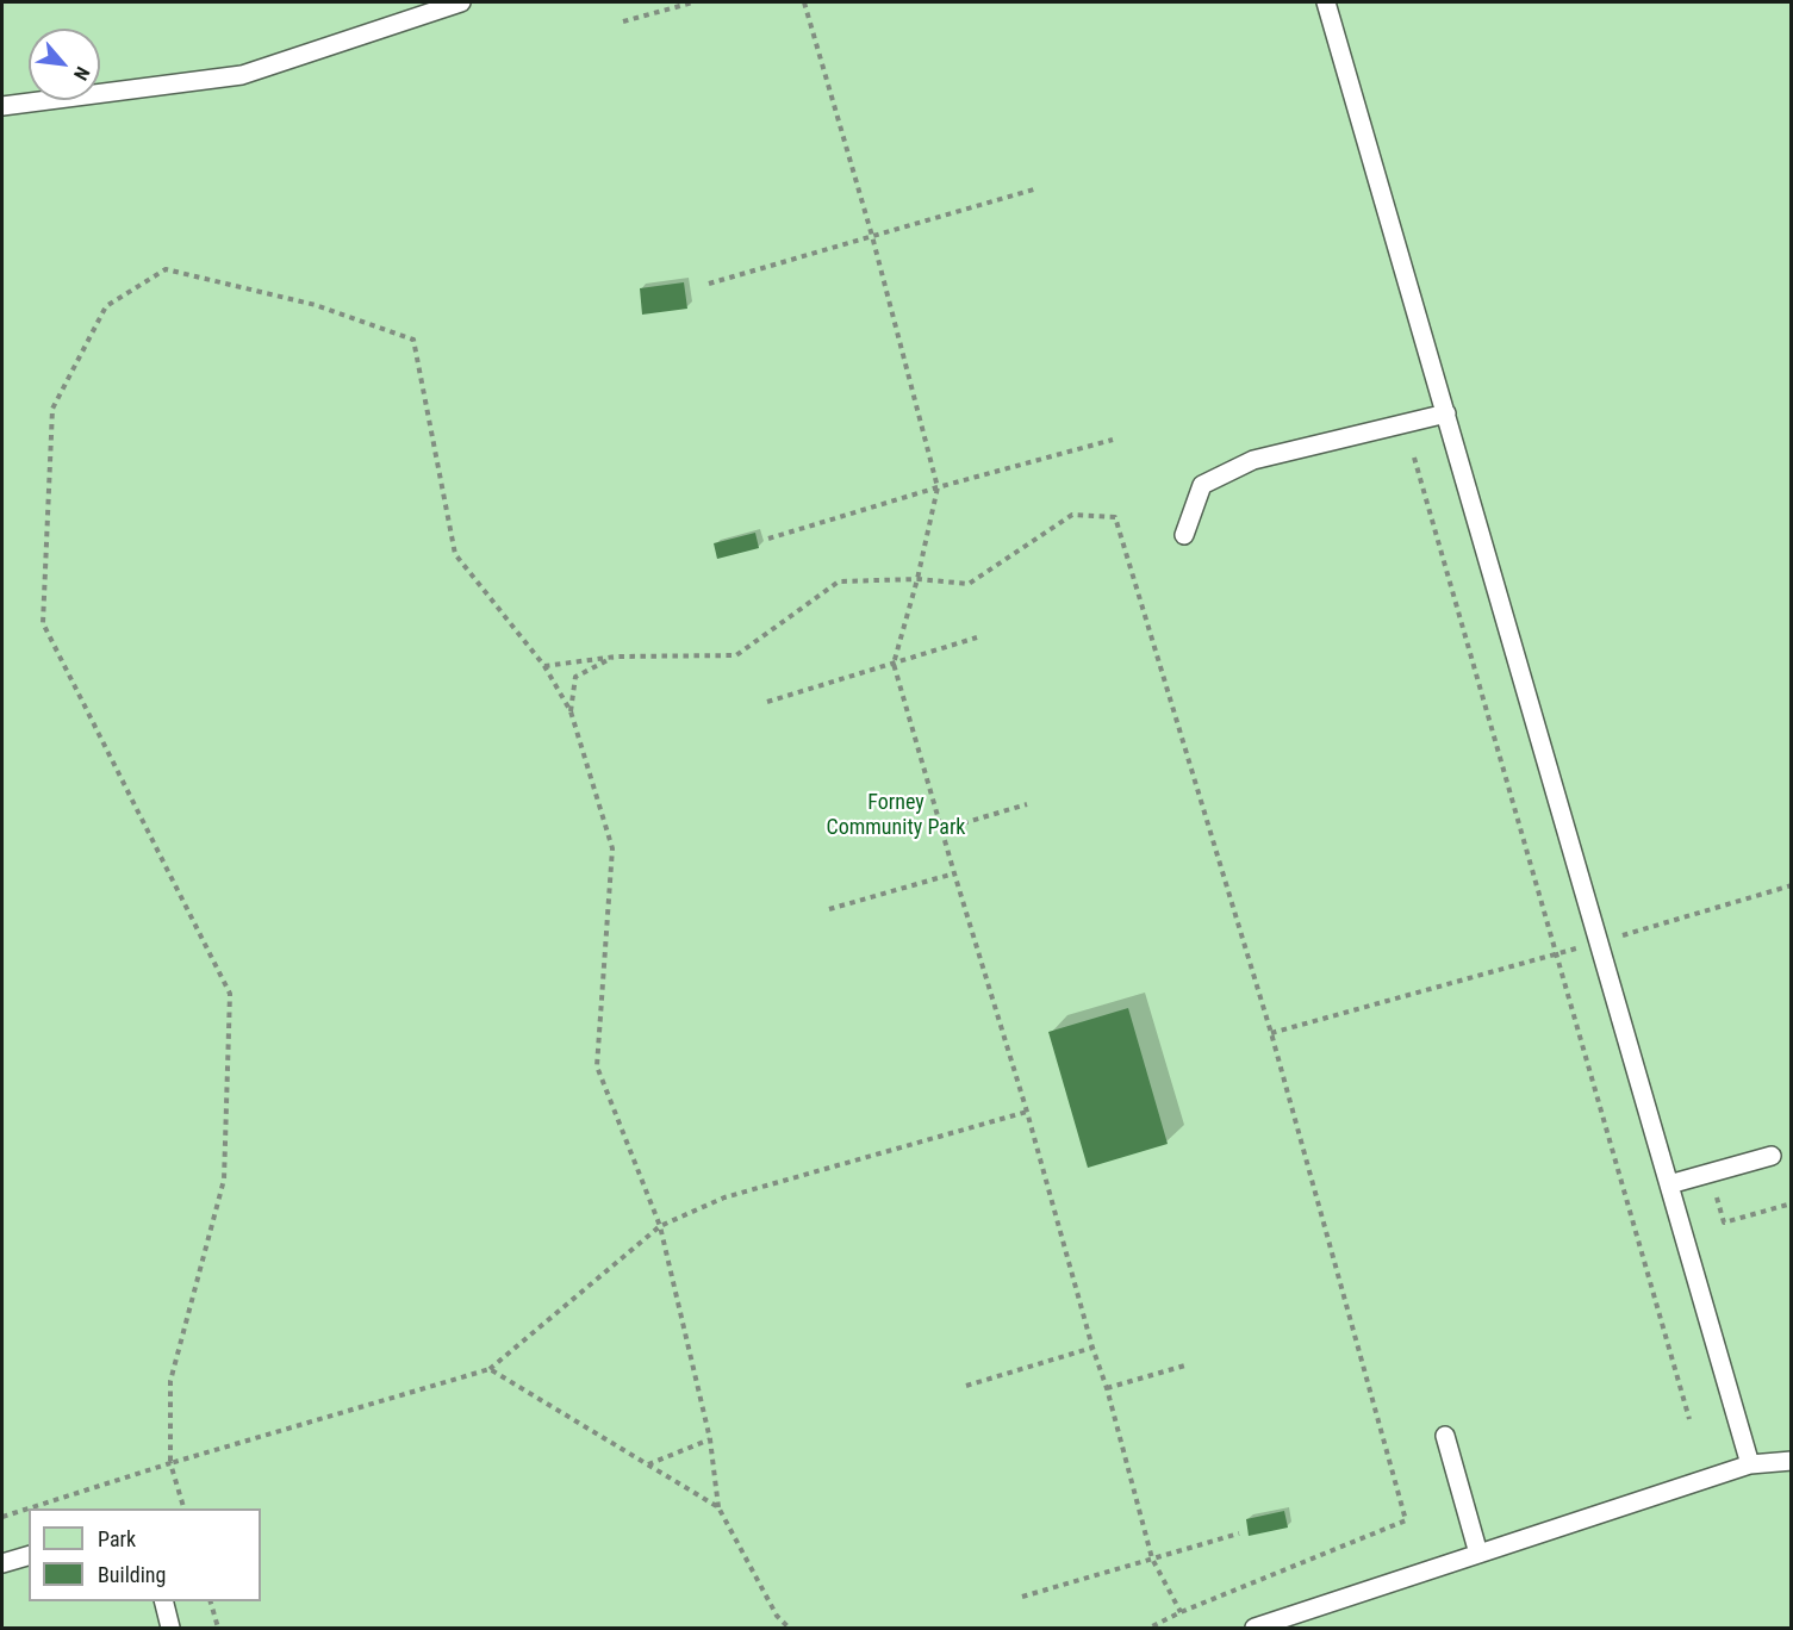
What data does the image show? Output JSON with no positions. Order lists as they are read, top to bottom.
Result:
{
  "parks": ["Forney Community Park"],
  "legend": ["Park", "Building"],
  "north": "bottom right"
}
